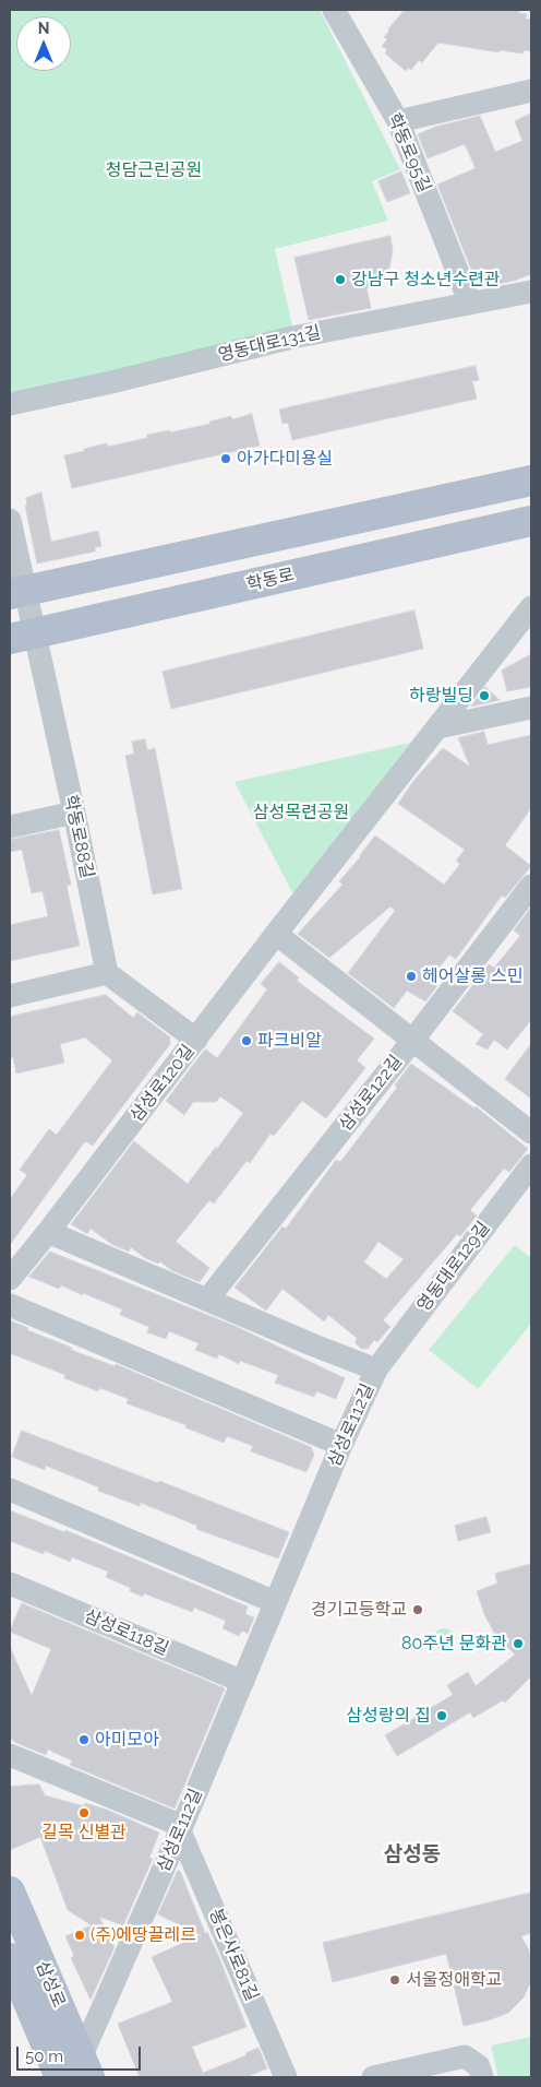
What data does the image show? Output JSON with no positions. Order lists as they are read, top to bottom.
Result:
{
  "streets": {
    "main road": ["학동로", "삼성로"],
    "street": [
      "학동로95길",
      "영동대로131길",
      "학동로88길",
      "삼성로120길",
      "삼성로122길",
      "영동대로129길",
      "삼성로112길",
      "삼성로118길",
      "봉은사로81길"
    ]
  },
  "crossings": [
    ["학동로95길", "영동대로131길"],
    ["학동로", "학동로88길"],
    ["영동대로129길", "삼성로112길"],
    ["삼성로112길", "삼성로118길"],
    ["삼성로112길", "봉은사로81길"],
    ["삼성로112길", "삼성로"]
  ],
  "districts": ["삼성동"],
  "parks": ["청담근린공원", "삼성목련공원"],
  "places": [
    "강남구 청소년수련관",
    "아가다미용실",
    "하랑빌딩",
    "헤어살롱 스민",
    "파크비알",
    "경기고등학교",
    "80주년 문화관",
    "삼성랑의 집",
    "아미모아",
    "길목 신별관",
    "(주)에땅끌레르",
    "서울정애학교"
  ],
  "scale_bar": "50 m",
  "north": "top"
}
